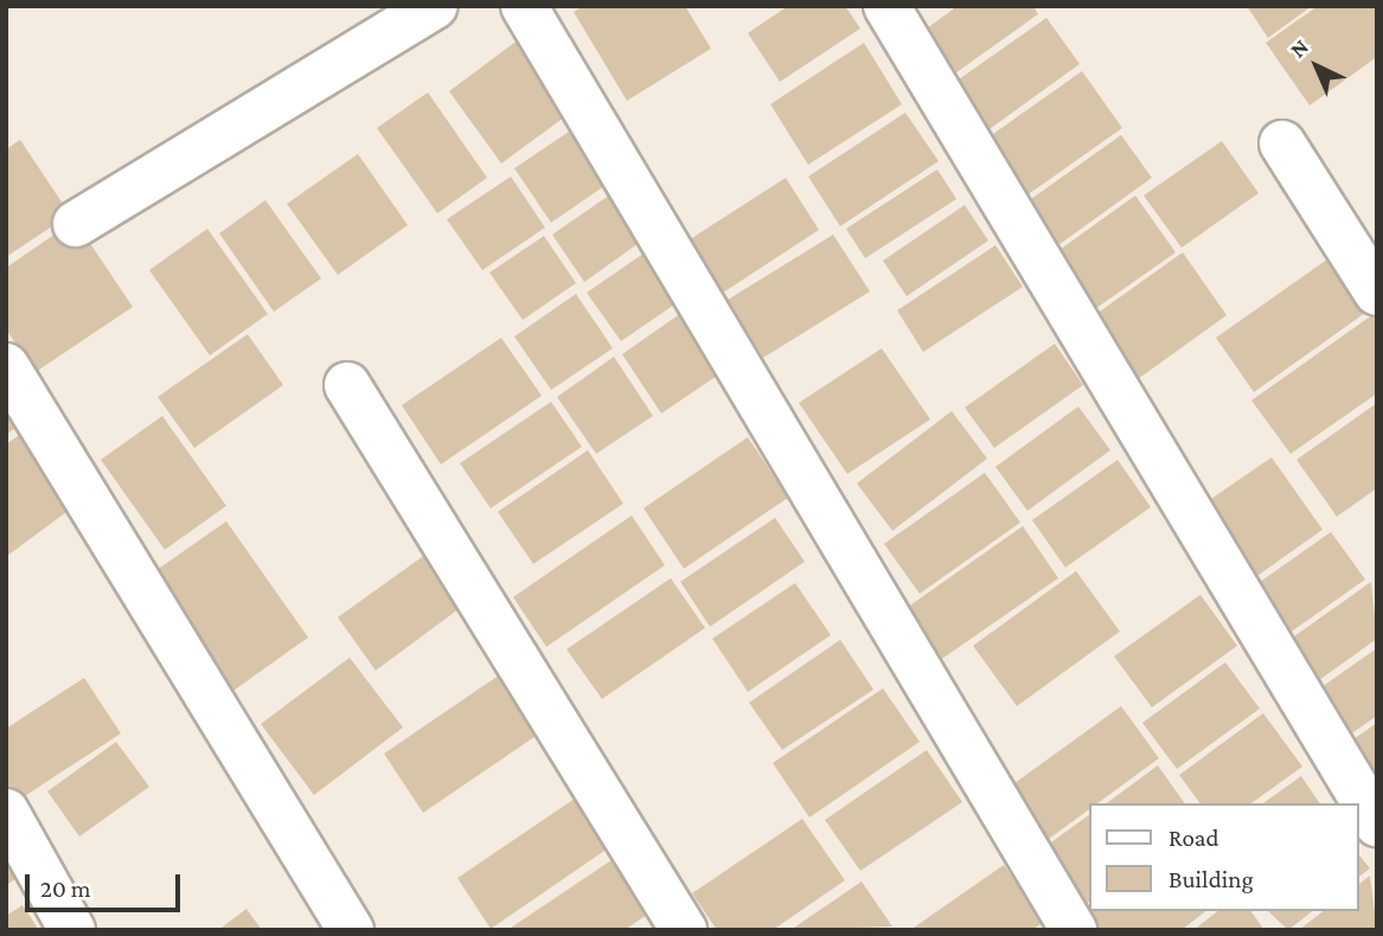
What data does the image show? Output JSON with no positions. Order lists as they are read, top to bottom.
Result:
{
  "legend": ["Road", "Building"],
  "scale_bar": "20 m",
  "north": "top left"
}
